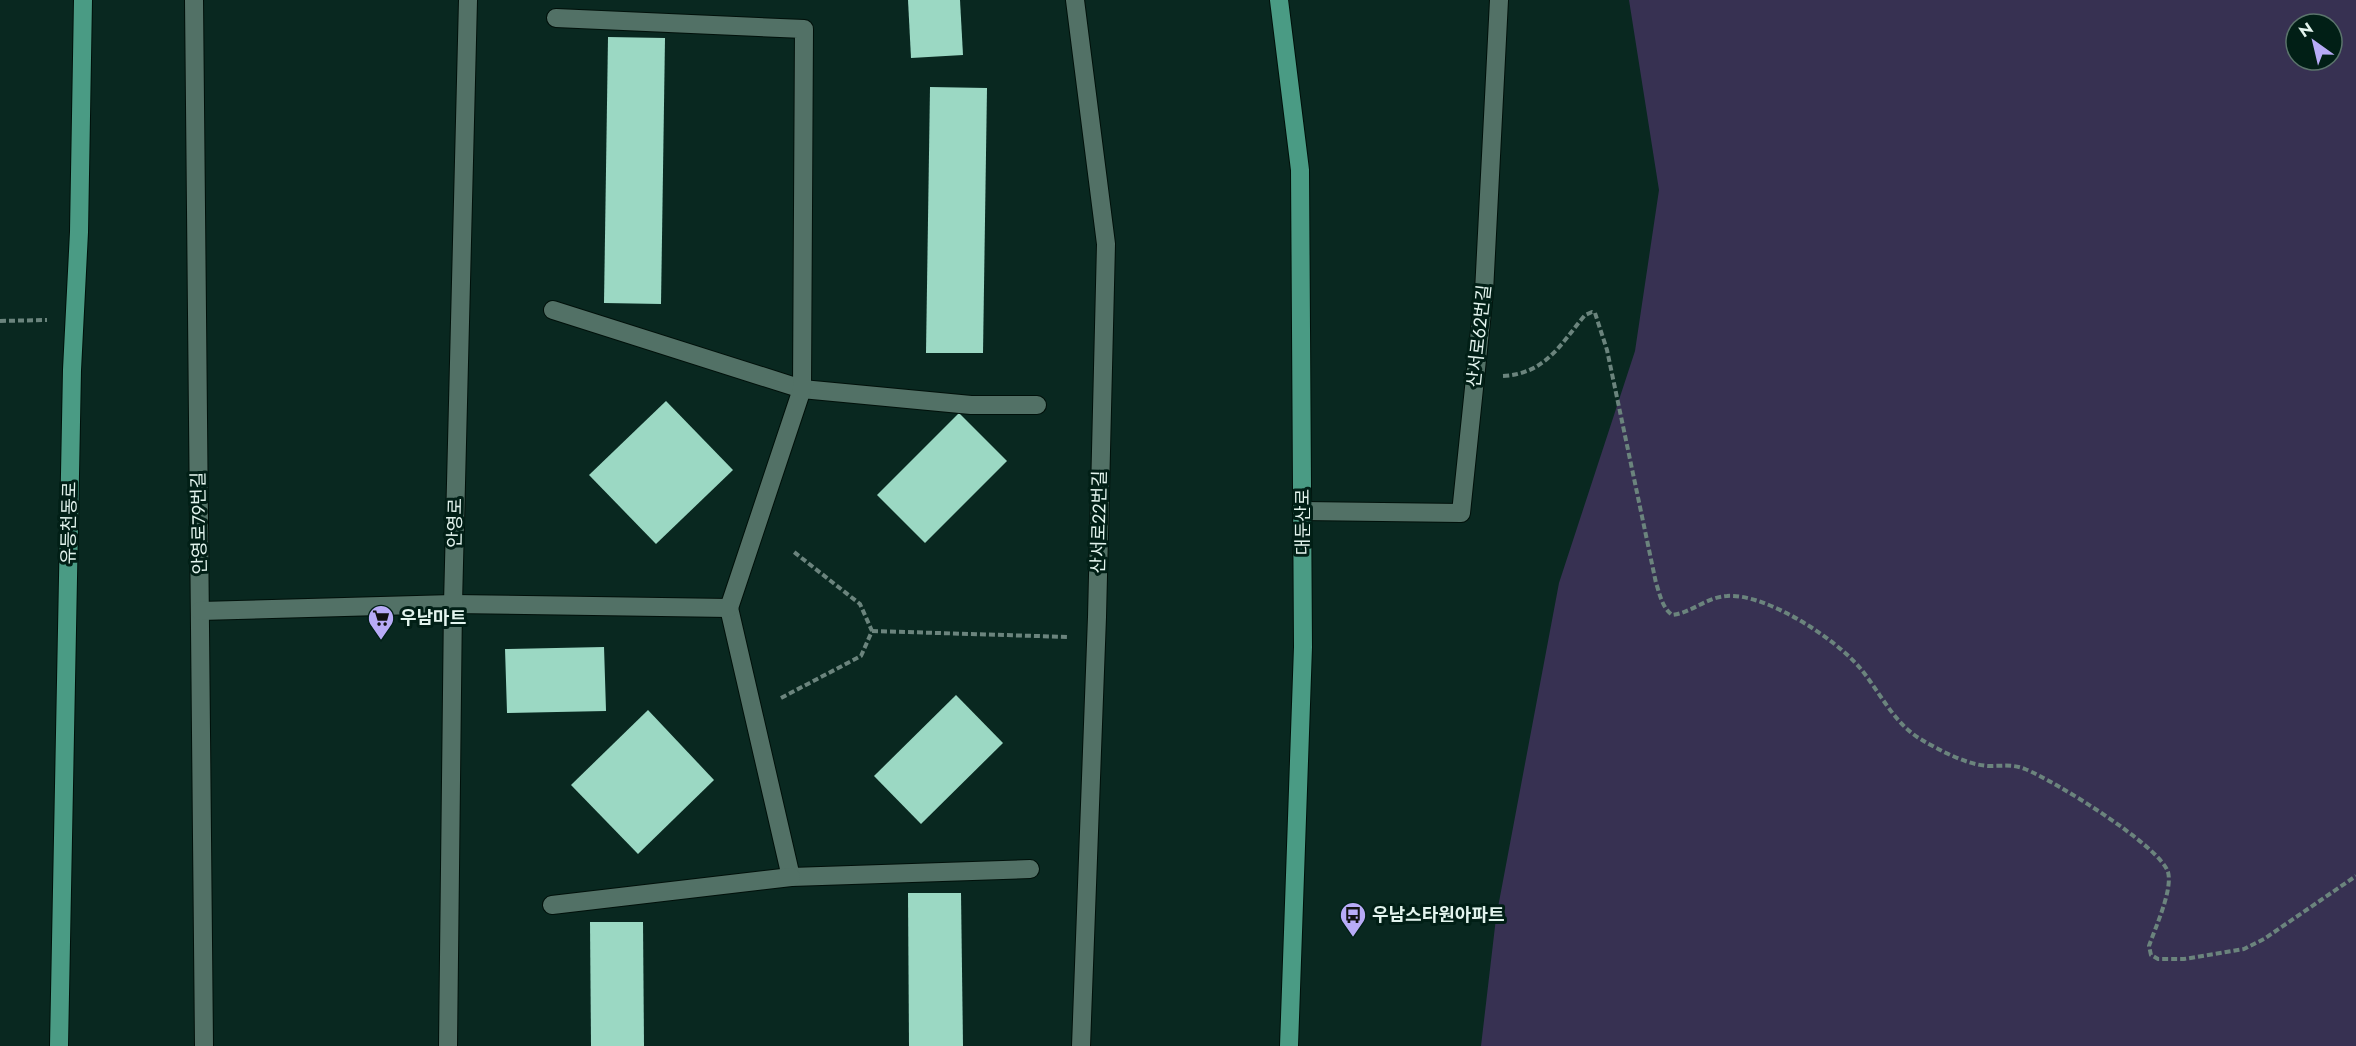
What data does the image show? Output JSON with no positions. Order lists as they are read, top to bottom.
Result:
{
  "streets": {
    "main road": ["대둔산로", "유등천동로"],
    "street": [
      "산서로62번길",
      "산서로22번길",
      "안영로79번길",
      "안영로"
    ]
  },
  "crossings": [
    ["산서로62번길", "대둔산로"]
  ],
  "places": {
    "supermarket": ["우남마트"],
    "bus stop": ["우남스타원아파트"]
  },
  "north": "top left"
}
